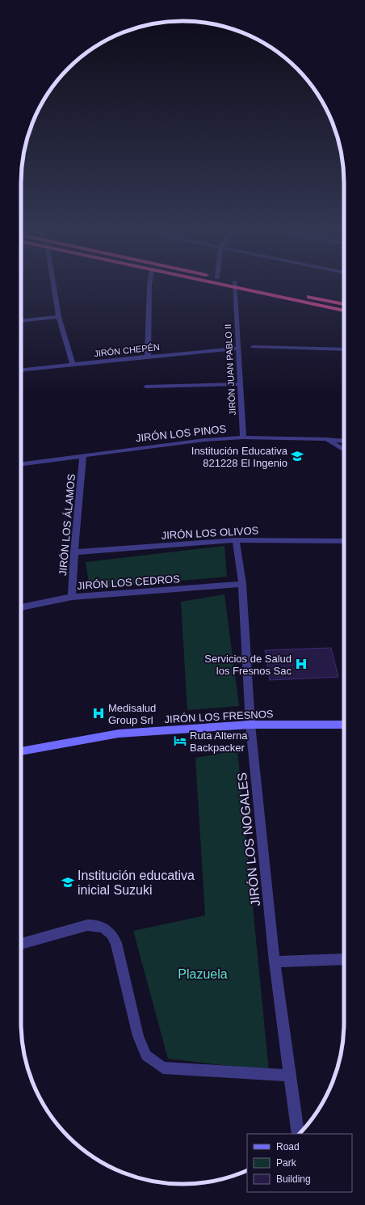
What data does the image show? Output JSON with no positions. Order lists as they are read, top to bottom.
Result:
{
  "streets": {
    "street": [
      "JIRÓN CHEPÉN",
      "JIRÓN JUAN PABLO II",
      "JIRÓN LOS PINOS",
      "JIRÓN LOS ÁLAMOS",
      "JIRÓN LOS OLIVOS",
      "JIRÓN LOS CEDROS",
      "JIRÓN LOS FRESNOS",
      "JIRÓN LOS NOGALES"
    ]
  },
  "crossings": [
    ["JIRÓN CHEPÉN", "JIRÓN JUAN PABLO II"],
    ["JIRÓN JUAN PABLO II", "JIRÓN LOS PINOS"],
    ["JIRÓN LOS PINOS", "JIRÓN LOS ÁLAMOS"],
    ["JIRÓN LOS ÁLAMOS", "JIRÓN LOS OLIVOS"],
    ["JIRÓN LOS ÁLAMOS", "JIRÓN LOS CEDROS"],
    ["JIRÓN LOS OLIVOS", "JIRÓN LOS NOGALES"],
    ["JIRÓN LOS CEDROS", "JIRÓN LOS NOGALES"],
    ["JIRÓN LOS FRESNOS", "JIRÓN LOS NOGALES"]
  ],
  "parks": ["Plazuela"],
  "places": {
    "school or university": ["Institución Educativa 821228 El Ingenio", "Institución educativa inicial Suzuki"],
    "hospital": ["Servicios de Salud los Fresnos Sac", "Medisalud Group Srl"],
    "hotel": ["Ruta Alterna Backpacker"]
  },
  "legend": ["Road", "Park", "Building"]
}
